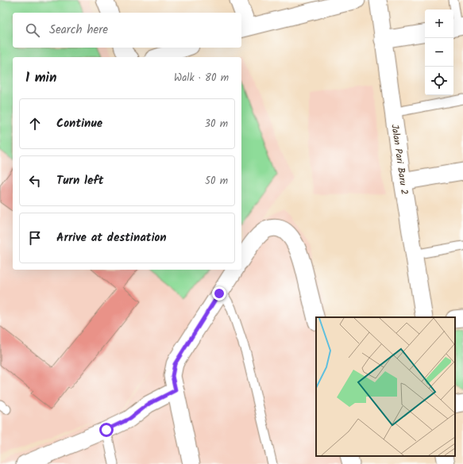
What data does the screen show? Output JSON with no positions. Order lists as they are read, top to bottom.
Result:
{
  "streets": {
    "street": ["Jalan Pari Baru 2"]
  },
  "page": {
    "map_buttons": ["+", "−"],
    "search": "Search here",
    "heading": ["1 min", "Walk · 80 m"],
    "list": [
      ["Continue", "30 m"],
      ["Turn left", "50 m"],
      "Arrive at destination"
    ]
  }
}
